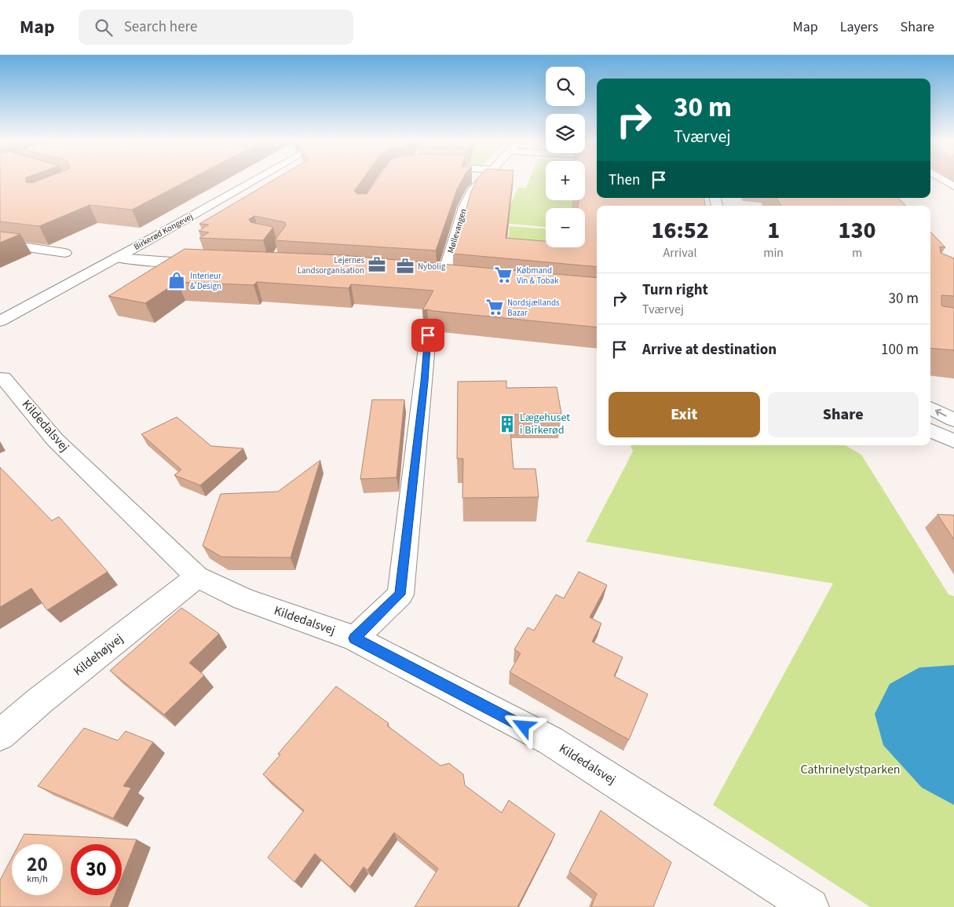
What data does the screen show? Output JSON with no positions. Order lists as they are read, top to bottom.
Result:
{
  "streets": {
    "street": [
      "Møllevangen",
      "Birkerød Kongevej",
      "Kildedalsvej",
      "Kildehøjvej"
    ]
  },
  "crossings": [
    ["Kildedalsvej", "Kildehøjvej"]
  ],
  "parks": ["Cathrinelystparken"],
  "places": {
    "office": ["Lejernes Landsorganisation", "Nybolig"],
    "supermarket": ["Købmand Vin & Tobak", "Nordsjællands Bazar"],
    "shop": ["Interieur & Design"],
    "building": ["Lægehuset i Birkerød"]
  },
  "page": {
    "header": "Map",
    "search": "Search here",
    "nav": ["Map", "Layers", "Share"],
    "map_buttons": ["+", "−"],
    "turn": ["30 m", "Tværvej"],
    "then": "Then",
    "eta": [
      "16:52",
      "Arrival",
      "1",
      "min",
      "130",
      "m"
    ],
    "list": [
      {
        "name": "Turn right",
        "note": "Tværvej",
        "value": "30 m"
      },
      {
        "name": "Arrive at destination",
        "value": "100 m"
      }
    ],
    "buttons": ["Exit", "Share"],
    "speed": "20 km/h",
    "limit": "30"
  }
}
